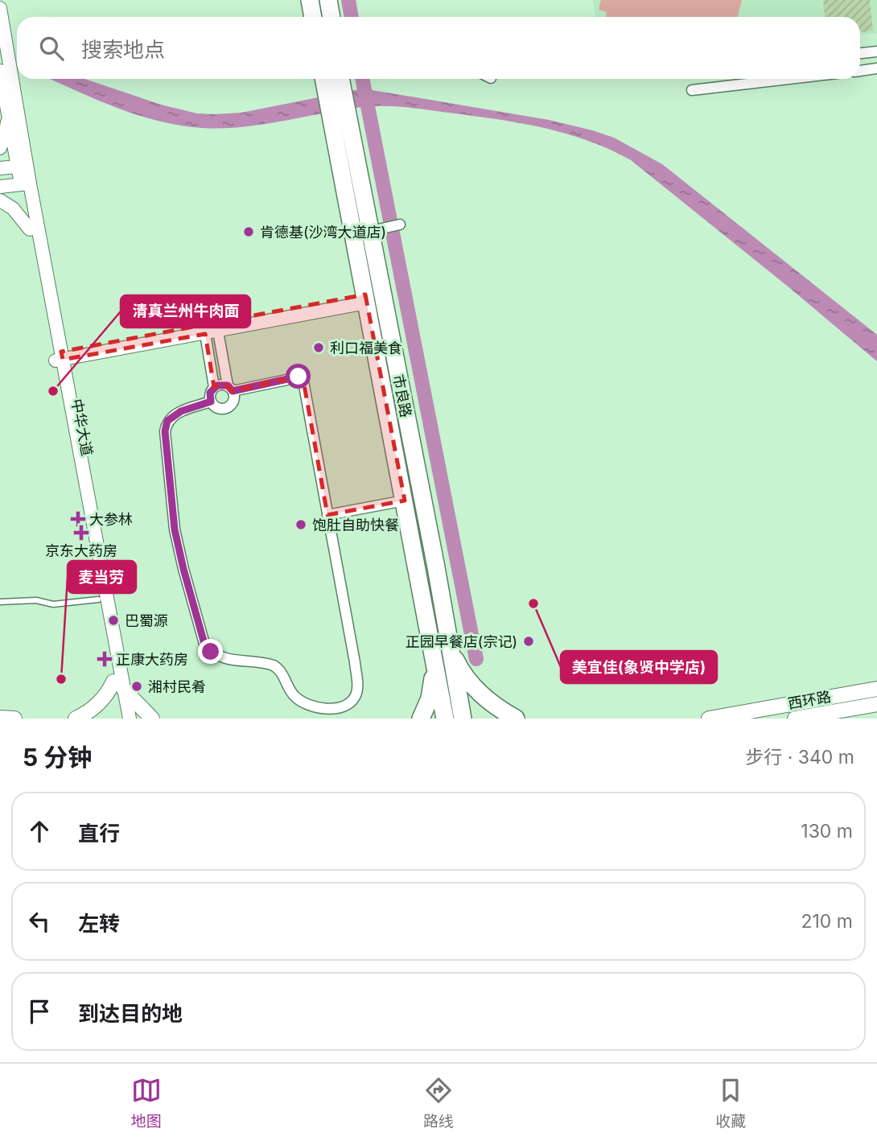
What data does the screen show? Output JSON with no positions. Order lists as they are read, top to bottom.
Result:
{
  "streets": {
    "highway": ["市良路"],
    "main road": ["西环路"],
    "street": ["中华大道"]
  },
  "places": {
    "other": [
      "肯德基(沙湾大道店)",
      "利口福美食",
      "清真兰州牛肉面",
      "饱肚自助快餐",
      "美宜佳(象贤中学店)",
      "巴蜀源",
      "正园早餐店(宗记)",
      "麦当劳",
      "湘村民肴"
    ],
    "health": ["大参林", "京东大药房", "正康大药房"]
  },
  "page": {
    "search": "搜索地点",
    "heading": ["5 分钟", "步行 · 340 m"],
    "list": [
      ["直行", "130 m"],
      ["左转", "210 m"],
      "到达目的地"
    ],
    "nav": ["地图", "路线", "收藏"]
  }
}
